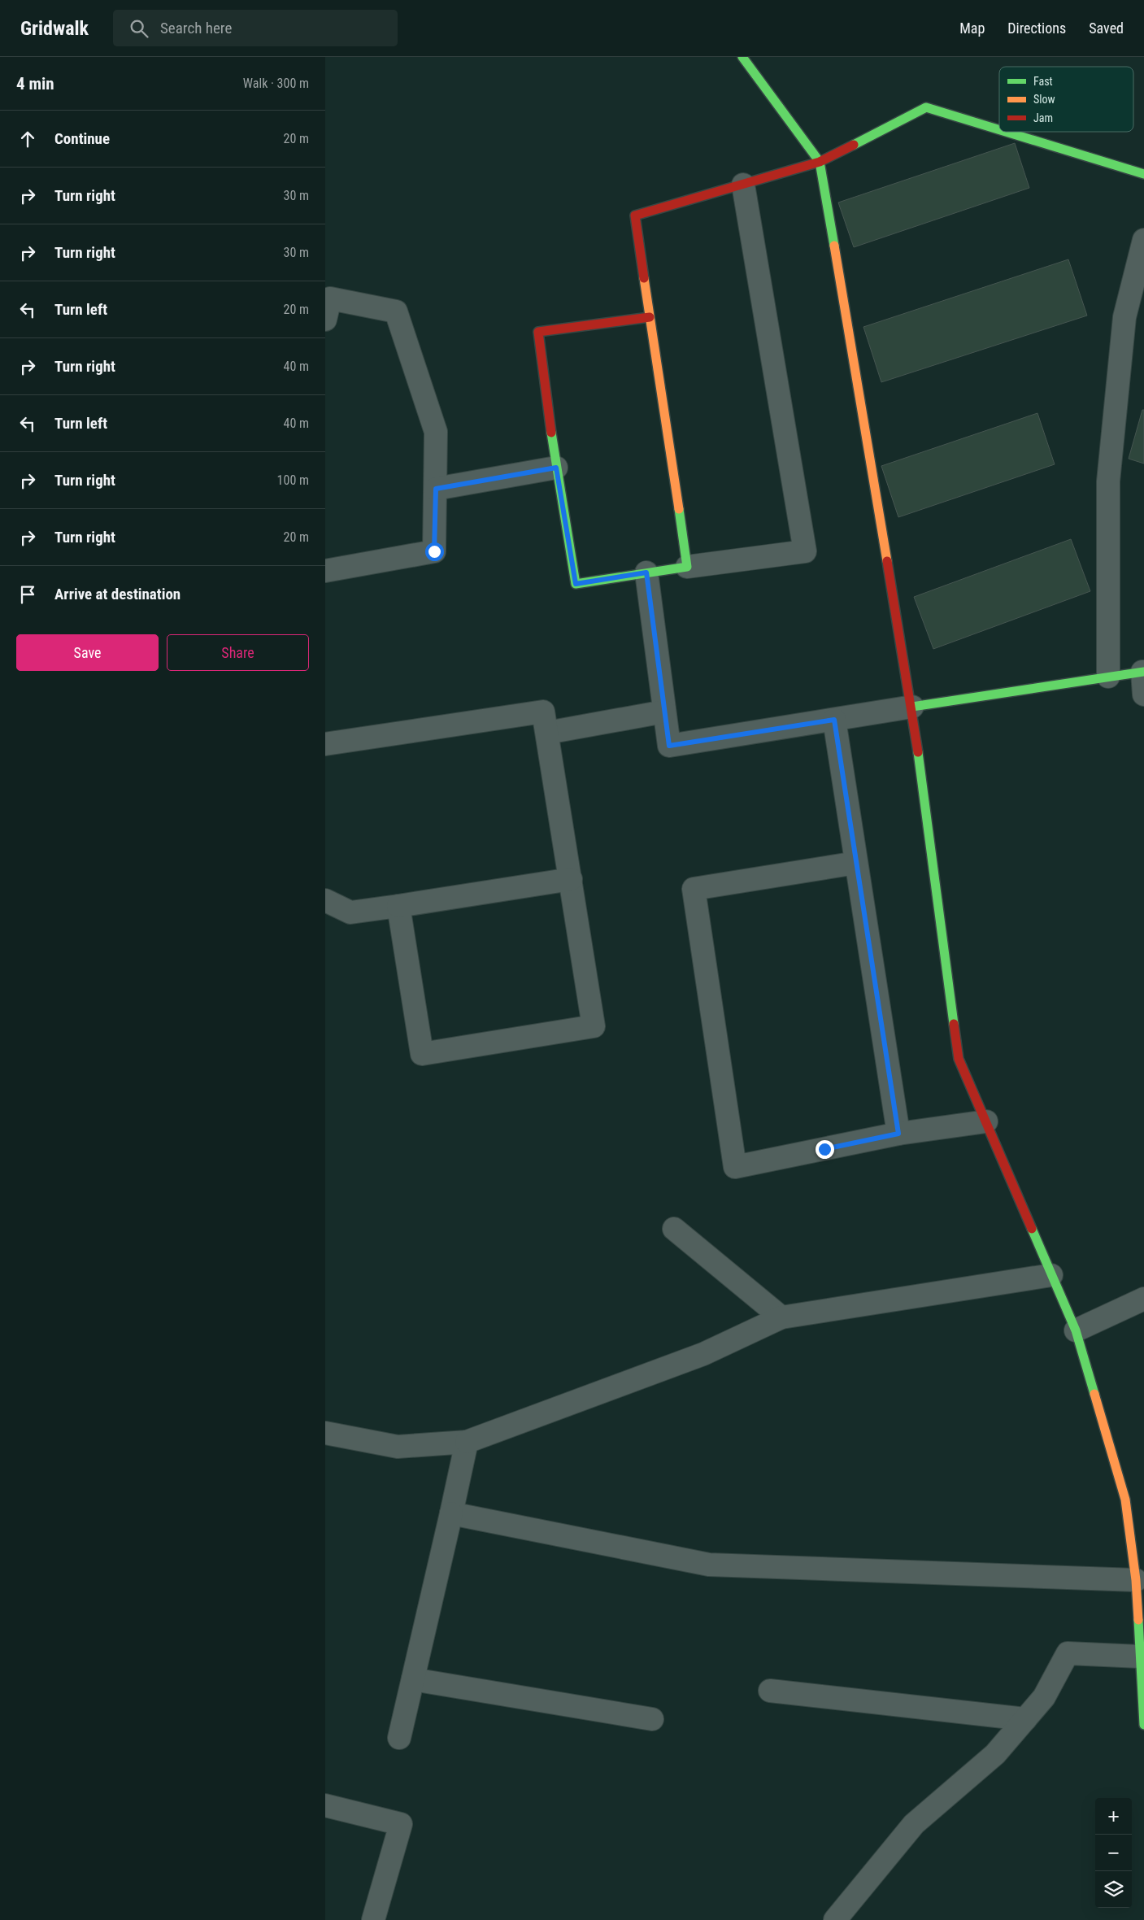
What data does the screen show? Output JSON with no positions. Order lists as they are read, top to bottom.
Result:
{
  "legend": ["Fast", "Slow", "Jam"],
  "page": {
    "header": "Gridwalk",
    "search": "Search here",
    "nav": ["Map", "Directions", "Saved"],
    "heading": ["4 min", "Walk · 300 m"],
    "list": [
      ["Continue", "20 m"],
      ["Turn right", "30 m"],
      ["Turn right", "30 m"],
      ["Turn left", "20 m"],
      ["Turn right", "40 m"],
      ["Turn left", "40 m"],
      ["Turn right", "100 m"],
      ["Turn right", "20 m"],
      "Arrive at destination"
    ],
    "buttons": ["Save", "Share"],
    "map_buttons": ["+", "−"]
  }
}
